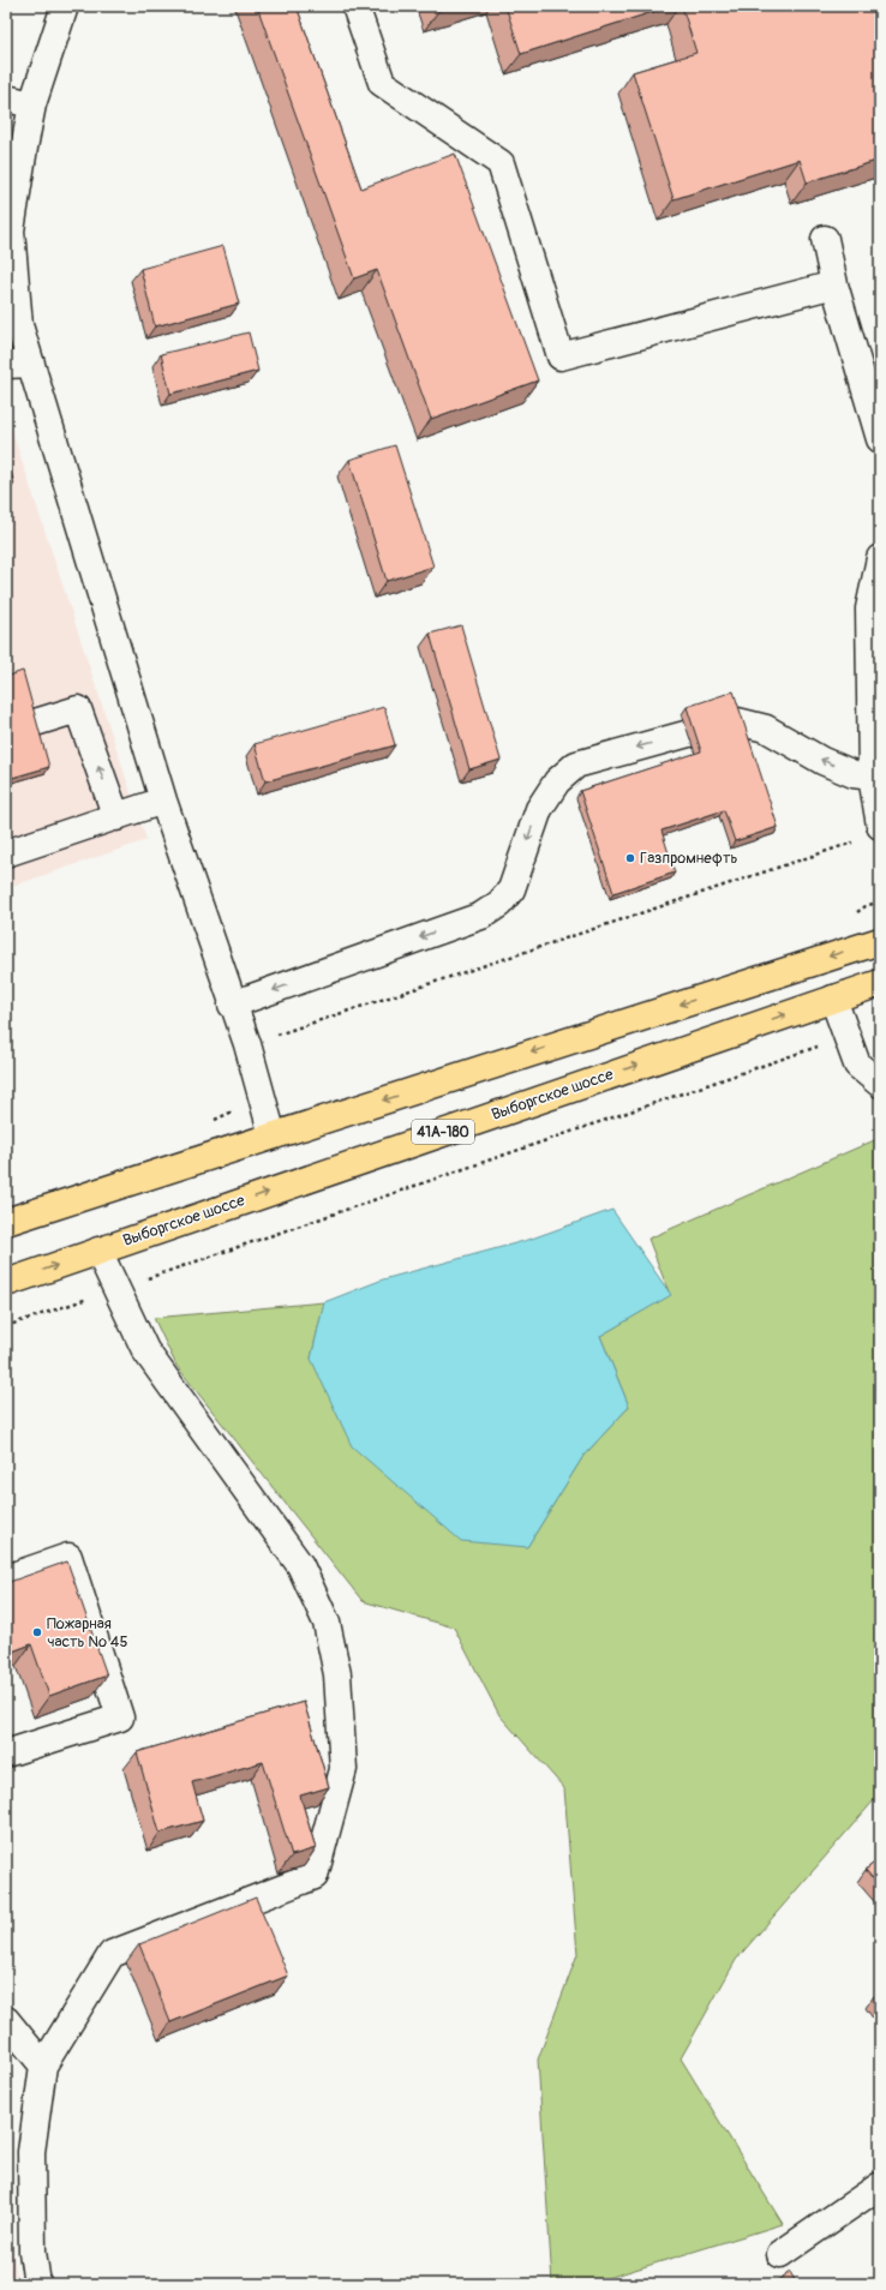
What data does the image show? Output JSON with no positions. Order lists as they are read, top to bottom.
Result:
{
  "streets": {
    "main road": ["Выборгское шоссе", "41А-180"]
  },
  "places": ["Газпромнефть", "Пожарная часть № 45"]
}
